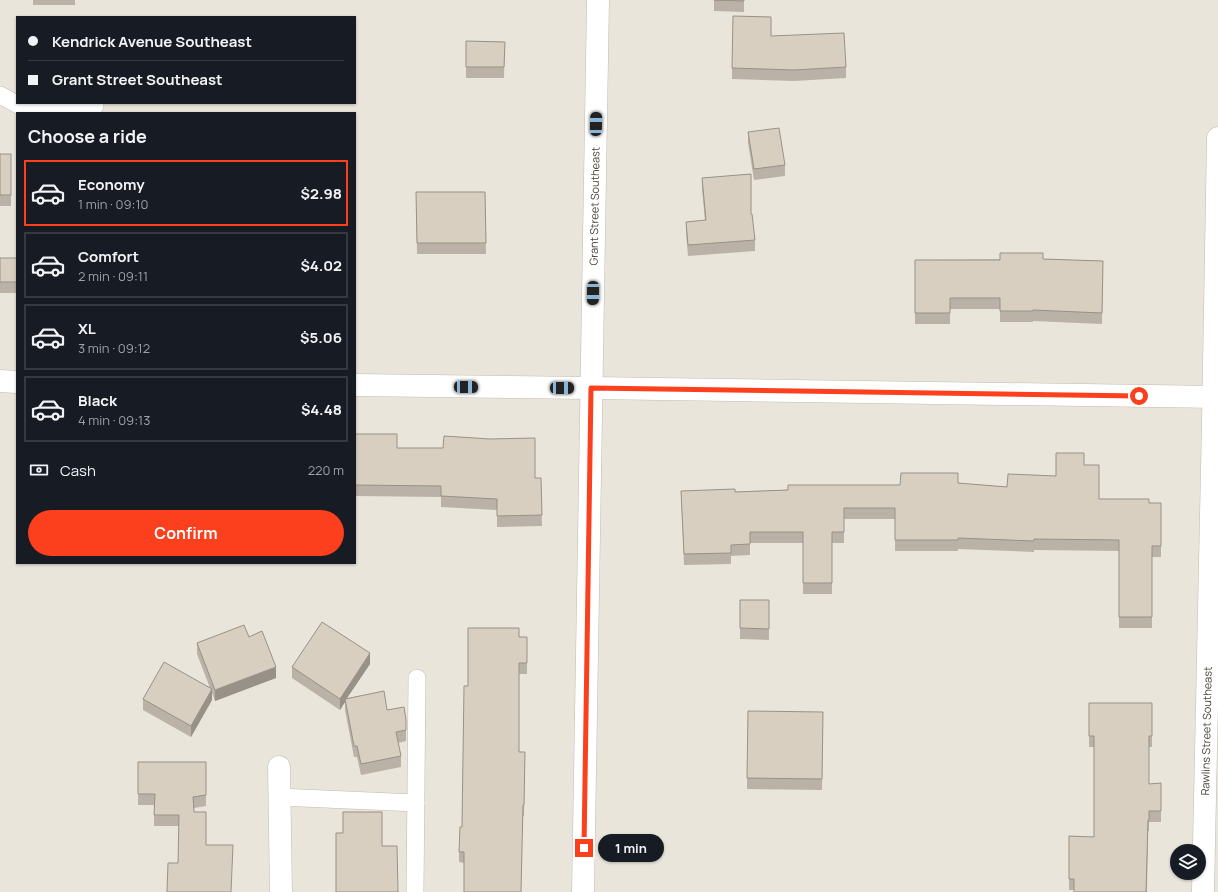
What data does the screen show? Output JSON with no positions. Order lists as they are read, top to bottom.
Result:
{
  "streets": {
    "street": ["Grant Street Southeast", "Rawlins Street Southeast"]
  },
  "page": {
    "banner": ["Kendrick Avenue Southeast", "Grant Street Southeast"],
    "heading": "Choose a ride",
    "list": [
      {
        "name": "Economy",
        "note": "1 min · 09:10",
        "value": "$2.98"
      },
      {
        "name": "Comfort",
        "note": "2 min · 09:11",
        "value": "$4.02"
      },
      {
        "name": "XL",
        "note": "3 min · 09:12",
        "value": "$5.06"
      },
      {
        "name": "Black",
        "note": "4 min · 09:13",
        "value": "$4.48"
      }
    ],
    "pay": ["Cash", "220 m"],
    "buttons": "Confirm",
    "bubble": "1 min"
  }
}
